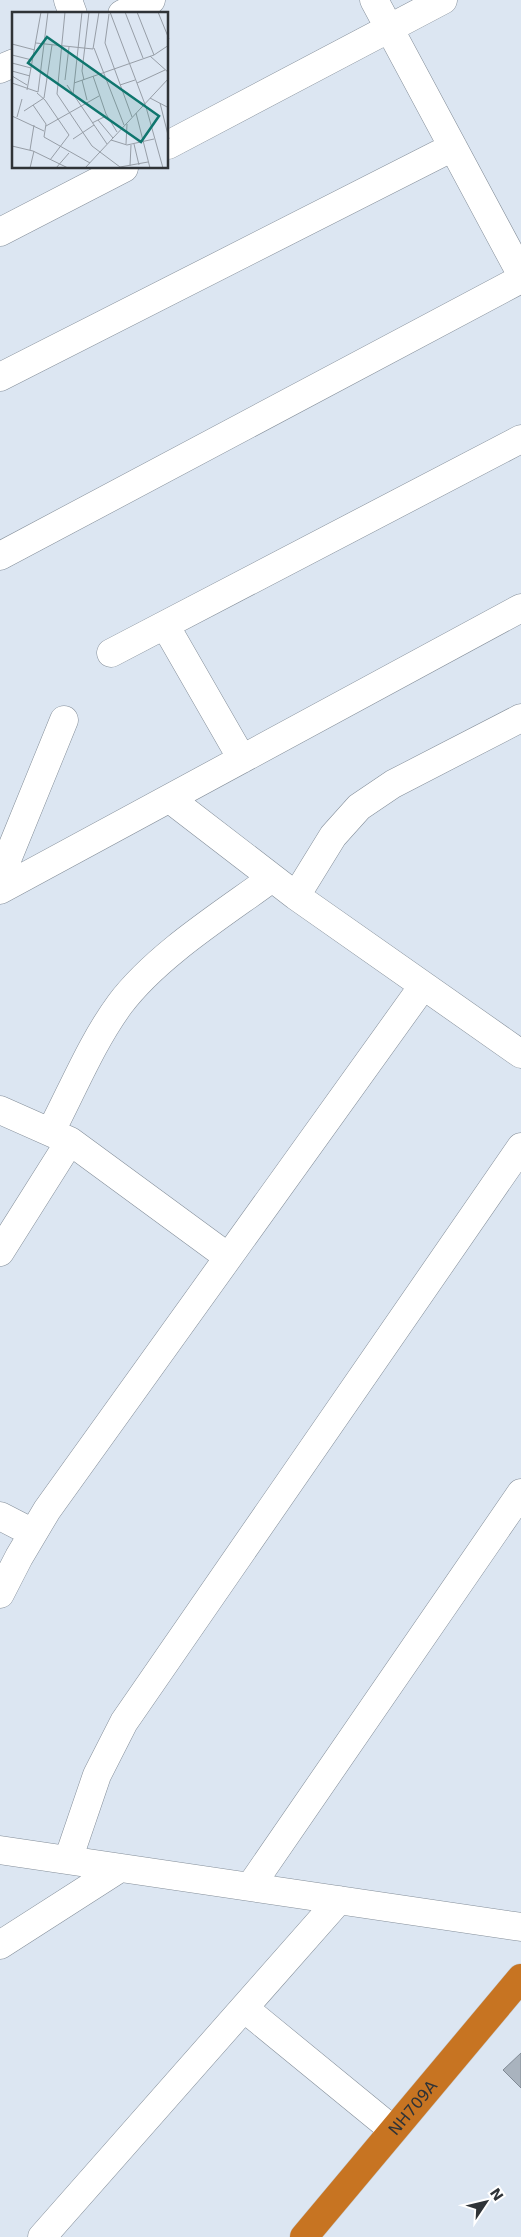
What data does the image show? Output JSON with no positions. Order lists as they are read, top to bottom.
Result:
{
  "streets": {
    "highway": ["NH709A"]
  },
  "north": "top right"
}
